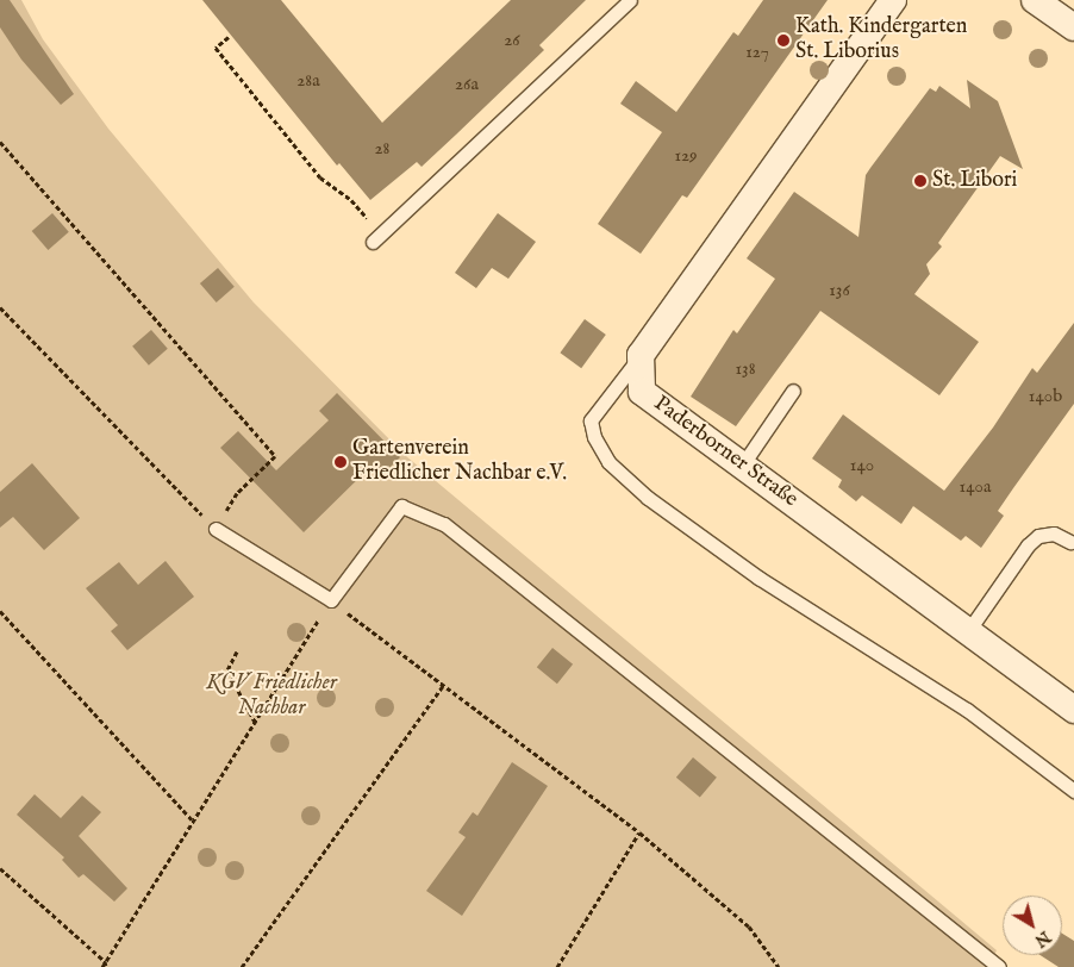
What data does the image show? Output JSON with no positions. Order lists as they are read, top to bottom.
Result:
{
  "streets": {
    "street": ["Paderborner Straße"]
  },
  "parks": ["KGV Friedlicher Nachbar"],
  "places": ["Kath. Kindergarten St. Liborius", "St. Libori", "Gartenverein Friedlicher Nachbar e.V."],
  "house_numbers": [
    "26",
    "127",
    "28a",
    "26a",
    "28",
    "129",
    "136",
    "138",
    "140b",
    "140",
    "140a"
  ],
  "north": "bottom right"
}
